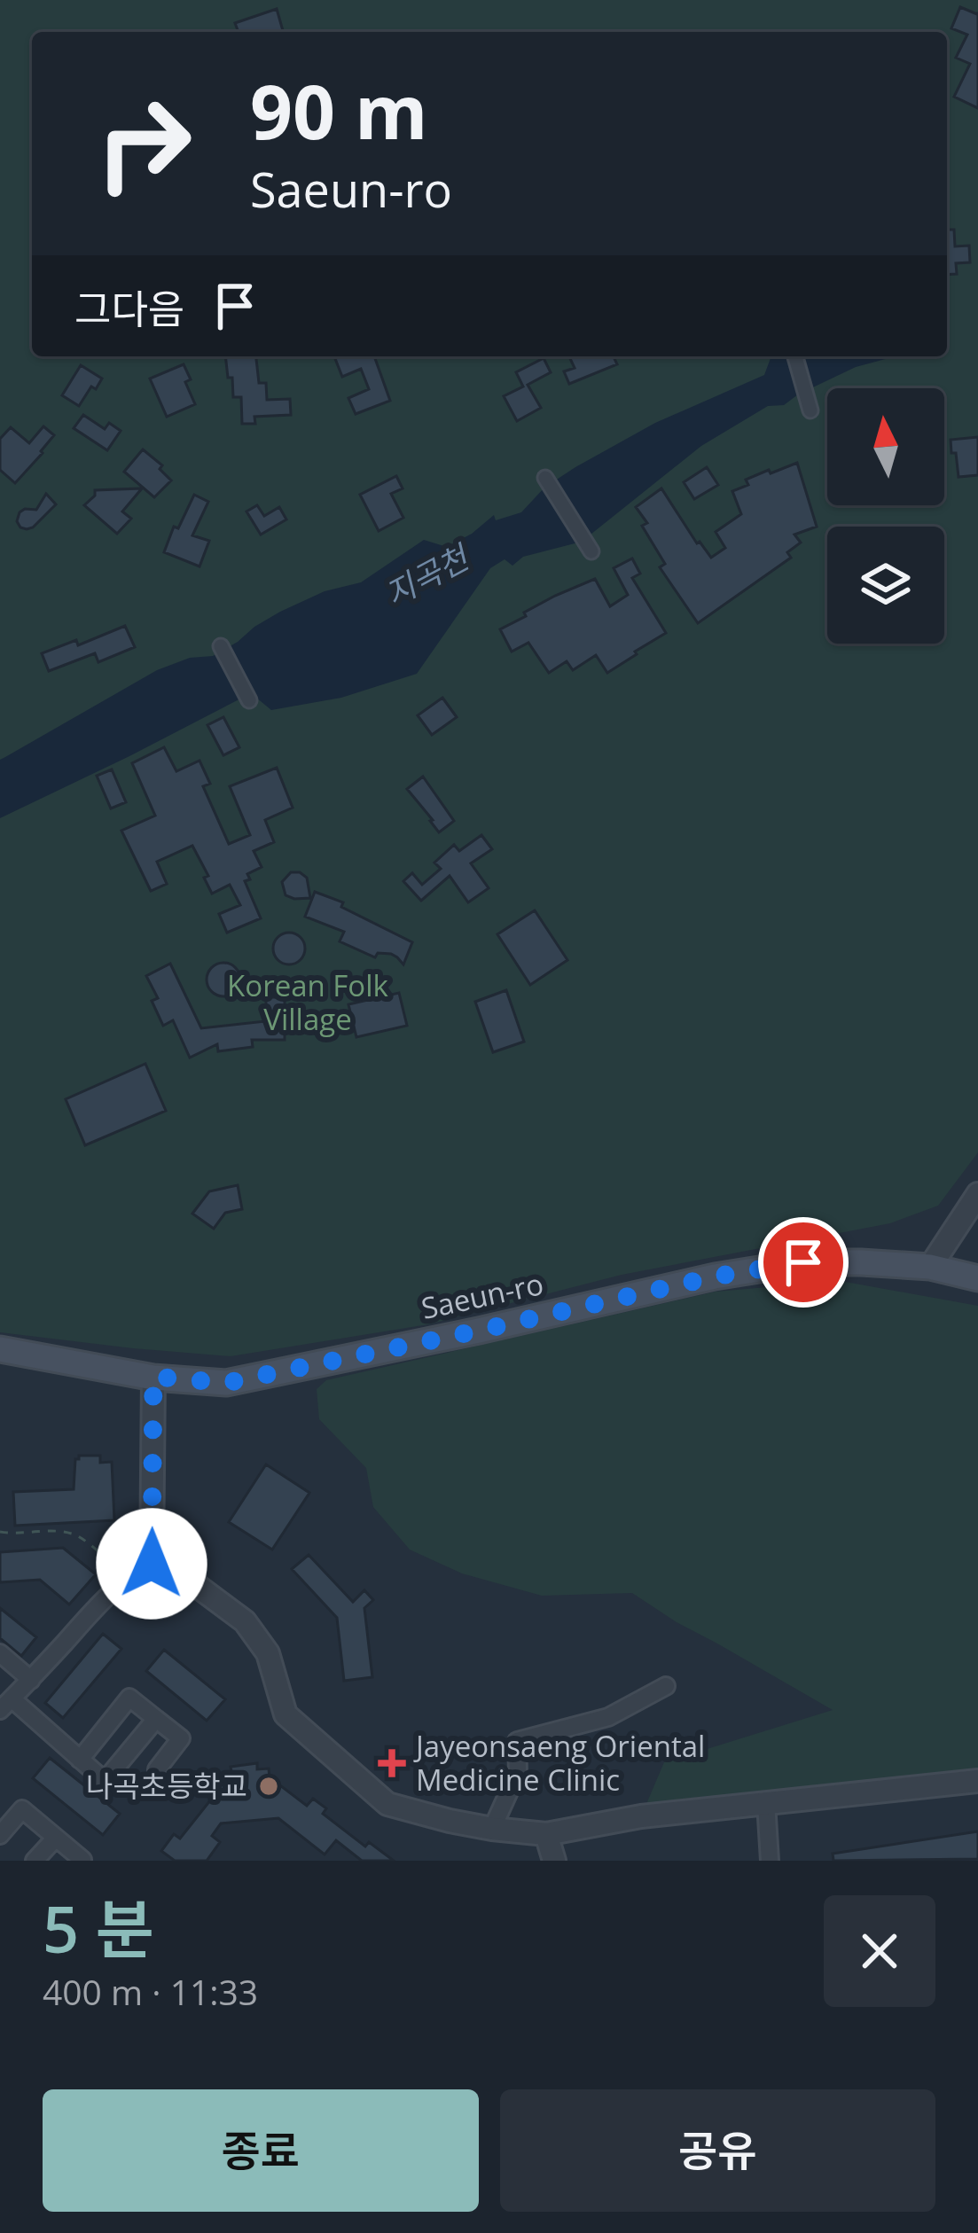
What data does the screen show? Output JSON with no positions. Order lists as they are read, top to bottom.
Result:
{
  "streets": {
    "main road": ["Saeun-ro"]
  },
  "water": ["지곡천"],
  "parks": ["Korean Folk Village"],
  "places": {
    "health": ["Jayeonsaeng Oriental Medicine Clinic"],
    "other": ["나곡초등학교"]
  },
  "north": "top",
  "page": {
    "turn": ["90 m", "Saeun-ro"],
    "then": "그다음",
    "heading": ["5 분", "400 m · 11:33"],
    "buttons": ["종료", "공유"]
  }
}
